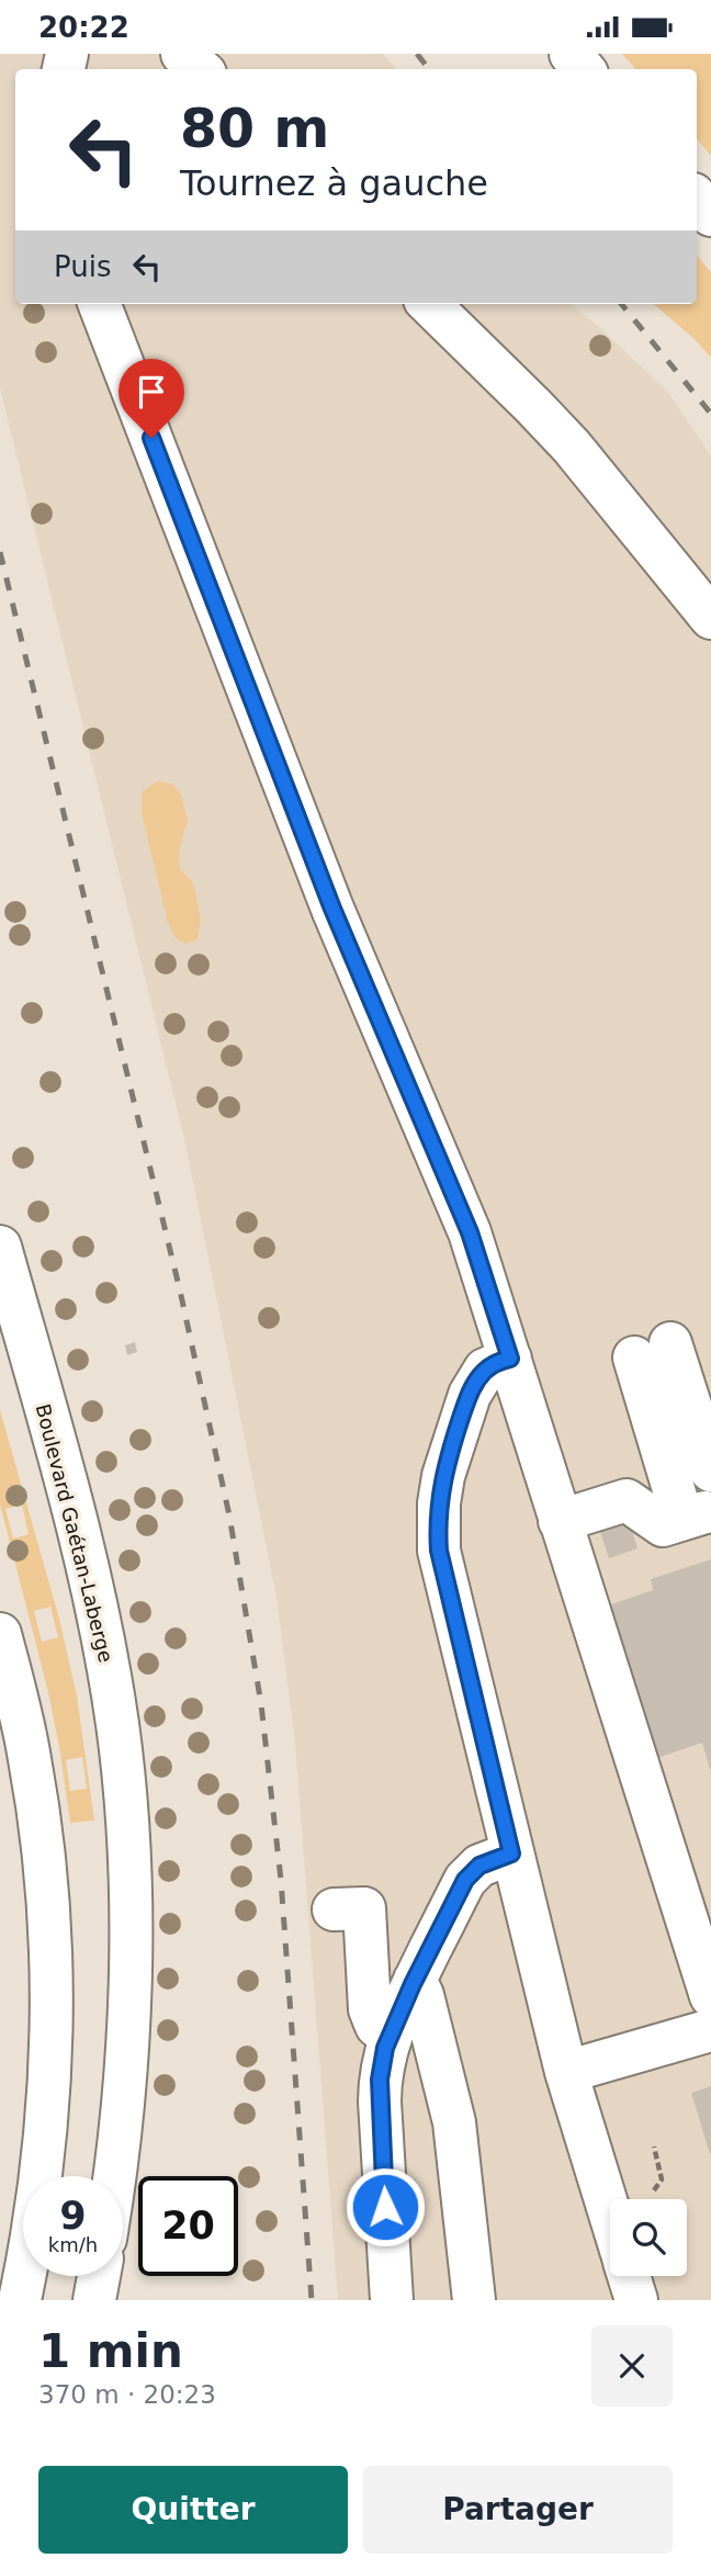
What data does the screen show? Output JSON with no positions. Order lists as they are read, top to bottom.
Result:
{
  "streets": {
    "main road": ["Boulevard Gaétan-Laberge"]
  },
  "page": {
    "status": "20:22",
    "turn": ["80 m", "Tournez à gauche"],
    "then": "Puis",
    "speed": "9 km/h",
    "limit": "20",
    "heading": ["1 min", "370 m · 20:23"],
    "buttons": ["Quitter", "Partager"]
  }
}
